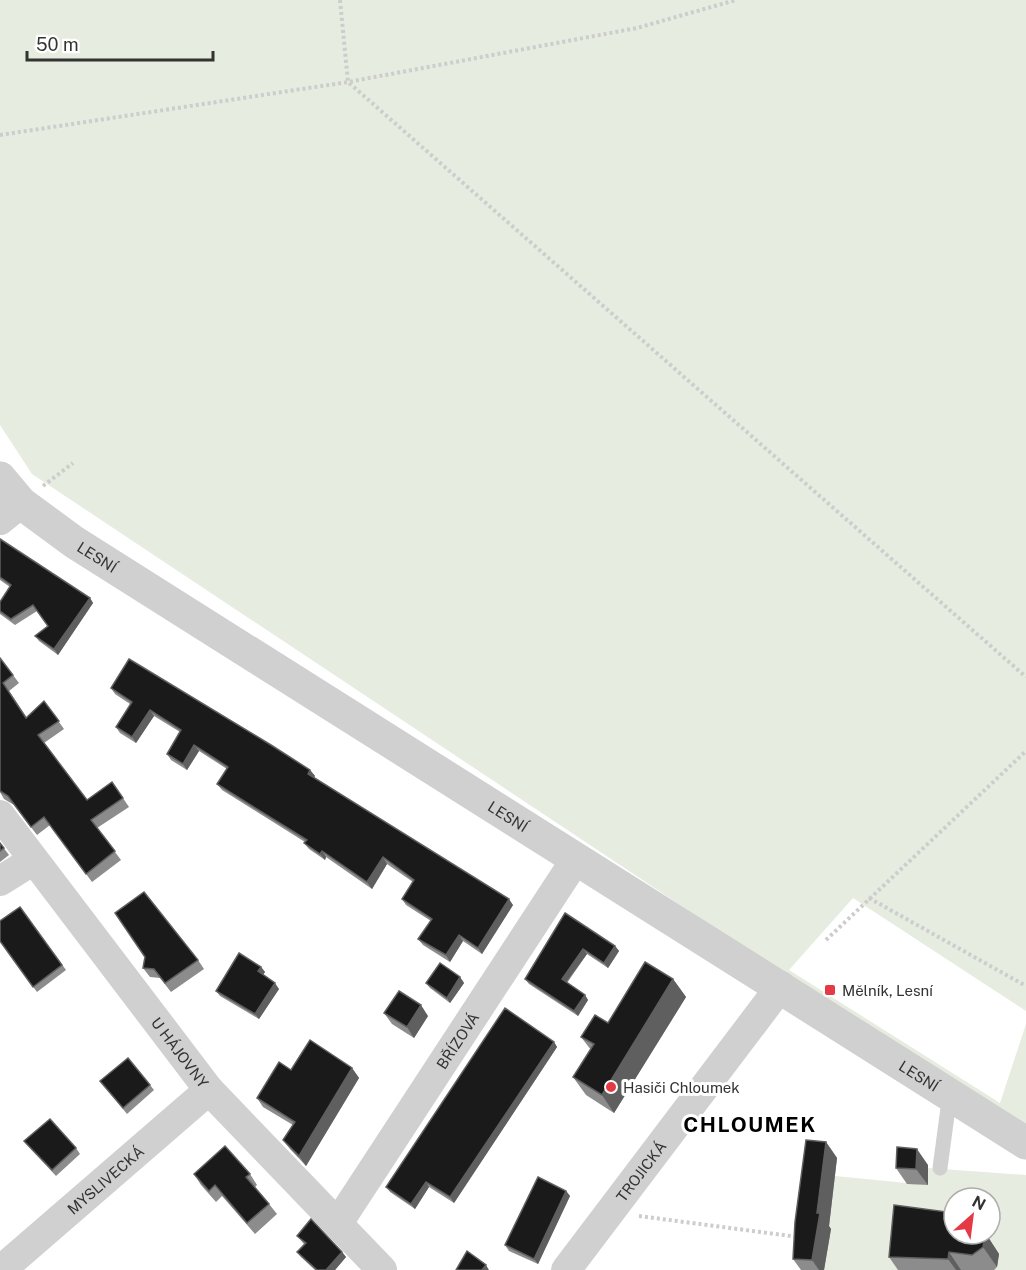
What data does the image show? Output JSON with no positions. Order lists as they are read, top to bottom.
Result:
{
  "streets": {
    "street": [
      "LESNÍ",
      "BŘÍZOVÁ",
      "U HÁJOVNY",
      "TROJICKÁ",
      "MYSLIVECKÁ"
    ]
  },
  "crossings": [
    ["LESNÍ", "BŘÍZOVÁ"],
    ["LESNÍ", "TROJICKÁ"],
    ["BŘÍZOVÁ", "U HÁJOVNY"],
    ["U HÁJOVNY", "MYSLIVECKÁ"]
  ],
  "districts": ["CHLOUMEK"],
  "places": {
    "transit": ["Mělník, Lesní"],
    "other": ["Hasiči Chloumek"]
  },
  "scale_bar": "50 m",
  "north": "top right"
}
